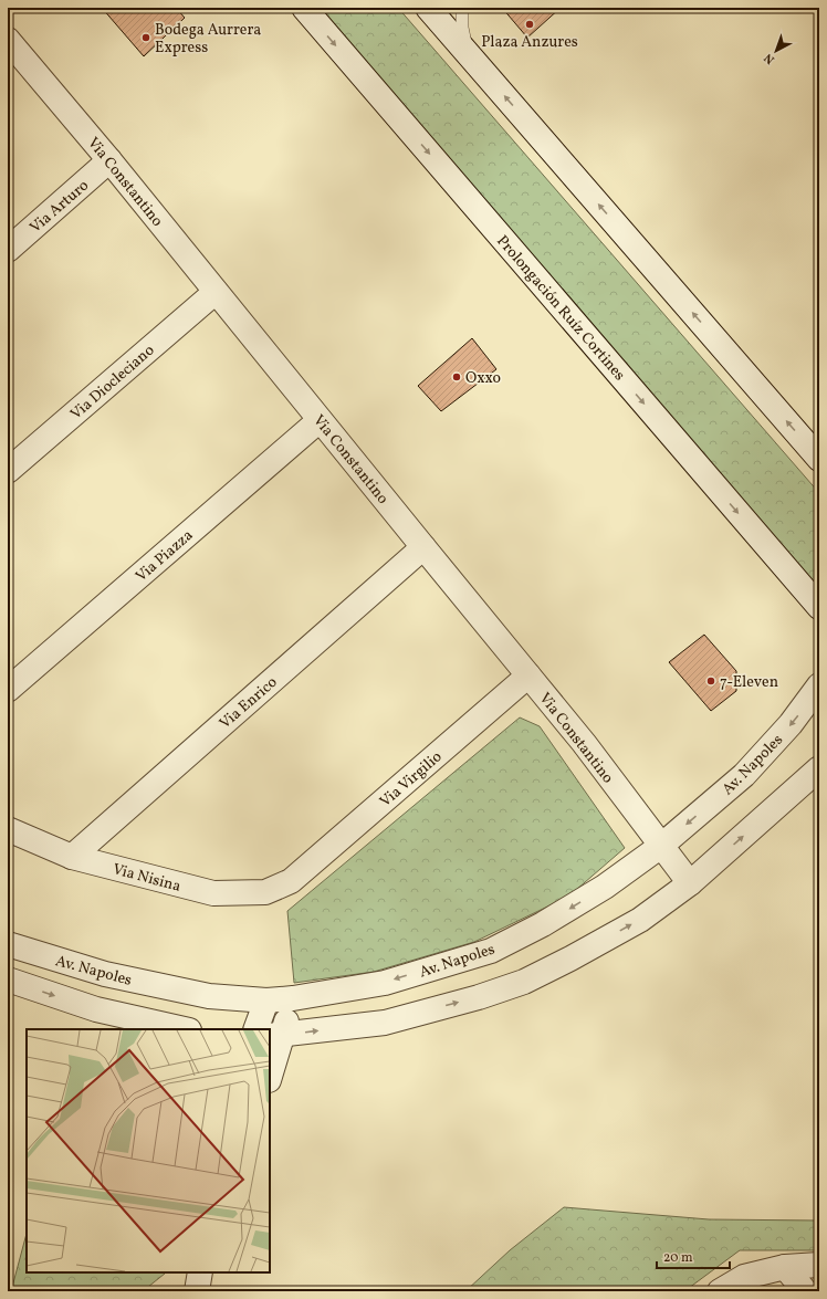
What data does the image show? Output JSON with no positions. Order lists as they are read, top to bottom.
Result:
{
  "streets": {
    "street": [
      "Via Constantino",
      "Via Arturo",
      "Prolongación Ruíz Cortines",
      "Via Diocleciano",
      "Via Piazza",
      "Via Enrico",
      "Av. Napoles",
      "Via Virgilio",
      "Via Nisina"
    ]
  },
  "crossings": [
    ["Via Constantino", "Via Arturo"],
    ["Via Constantino", "Via Diocleciano"],
    ["Via Constantino", "Via Piazza"],
    ["Via Constantino", "Via Enrico"],
    ["Via Constantino", "Av. Napoles"],
    ["Via Constantino", "Via Virgilio"],
    ["Via Enrico", "Via Nisina"],
    ["Via Virgilio", "Via Nisina"]
  ],
  "places": [
    "Plaza Anzures",
    "Bodega Aurrera Express",
    "Oxxo",
    "7-Eleven"
  ],
  "scale_bar": "20 m",
  "north": "bottom left"
}
